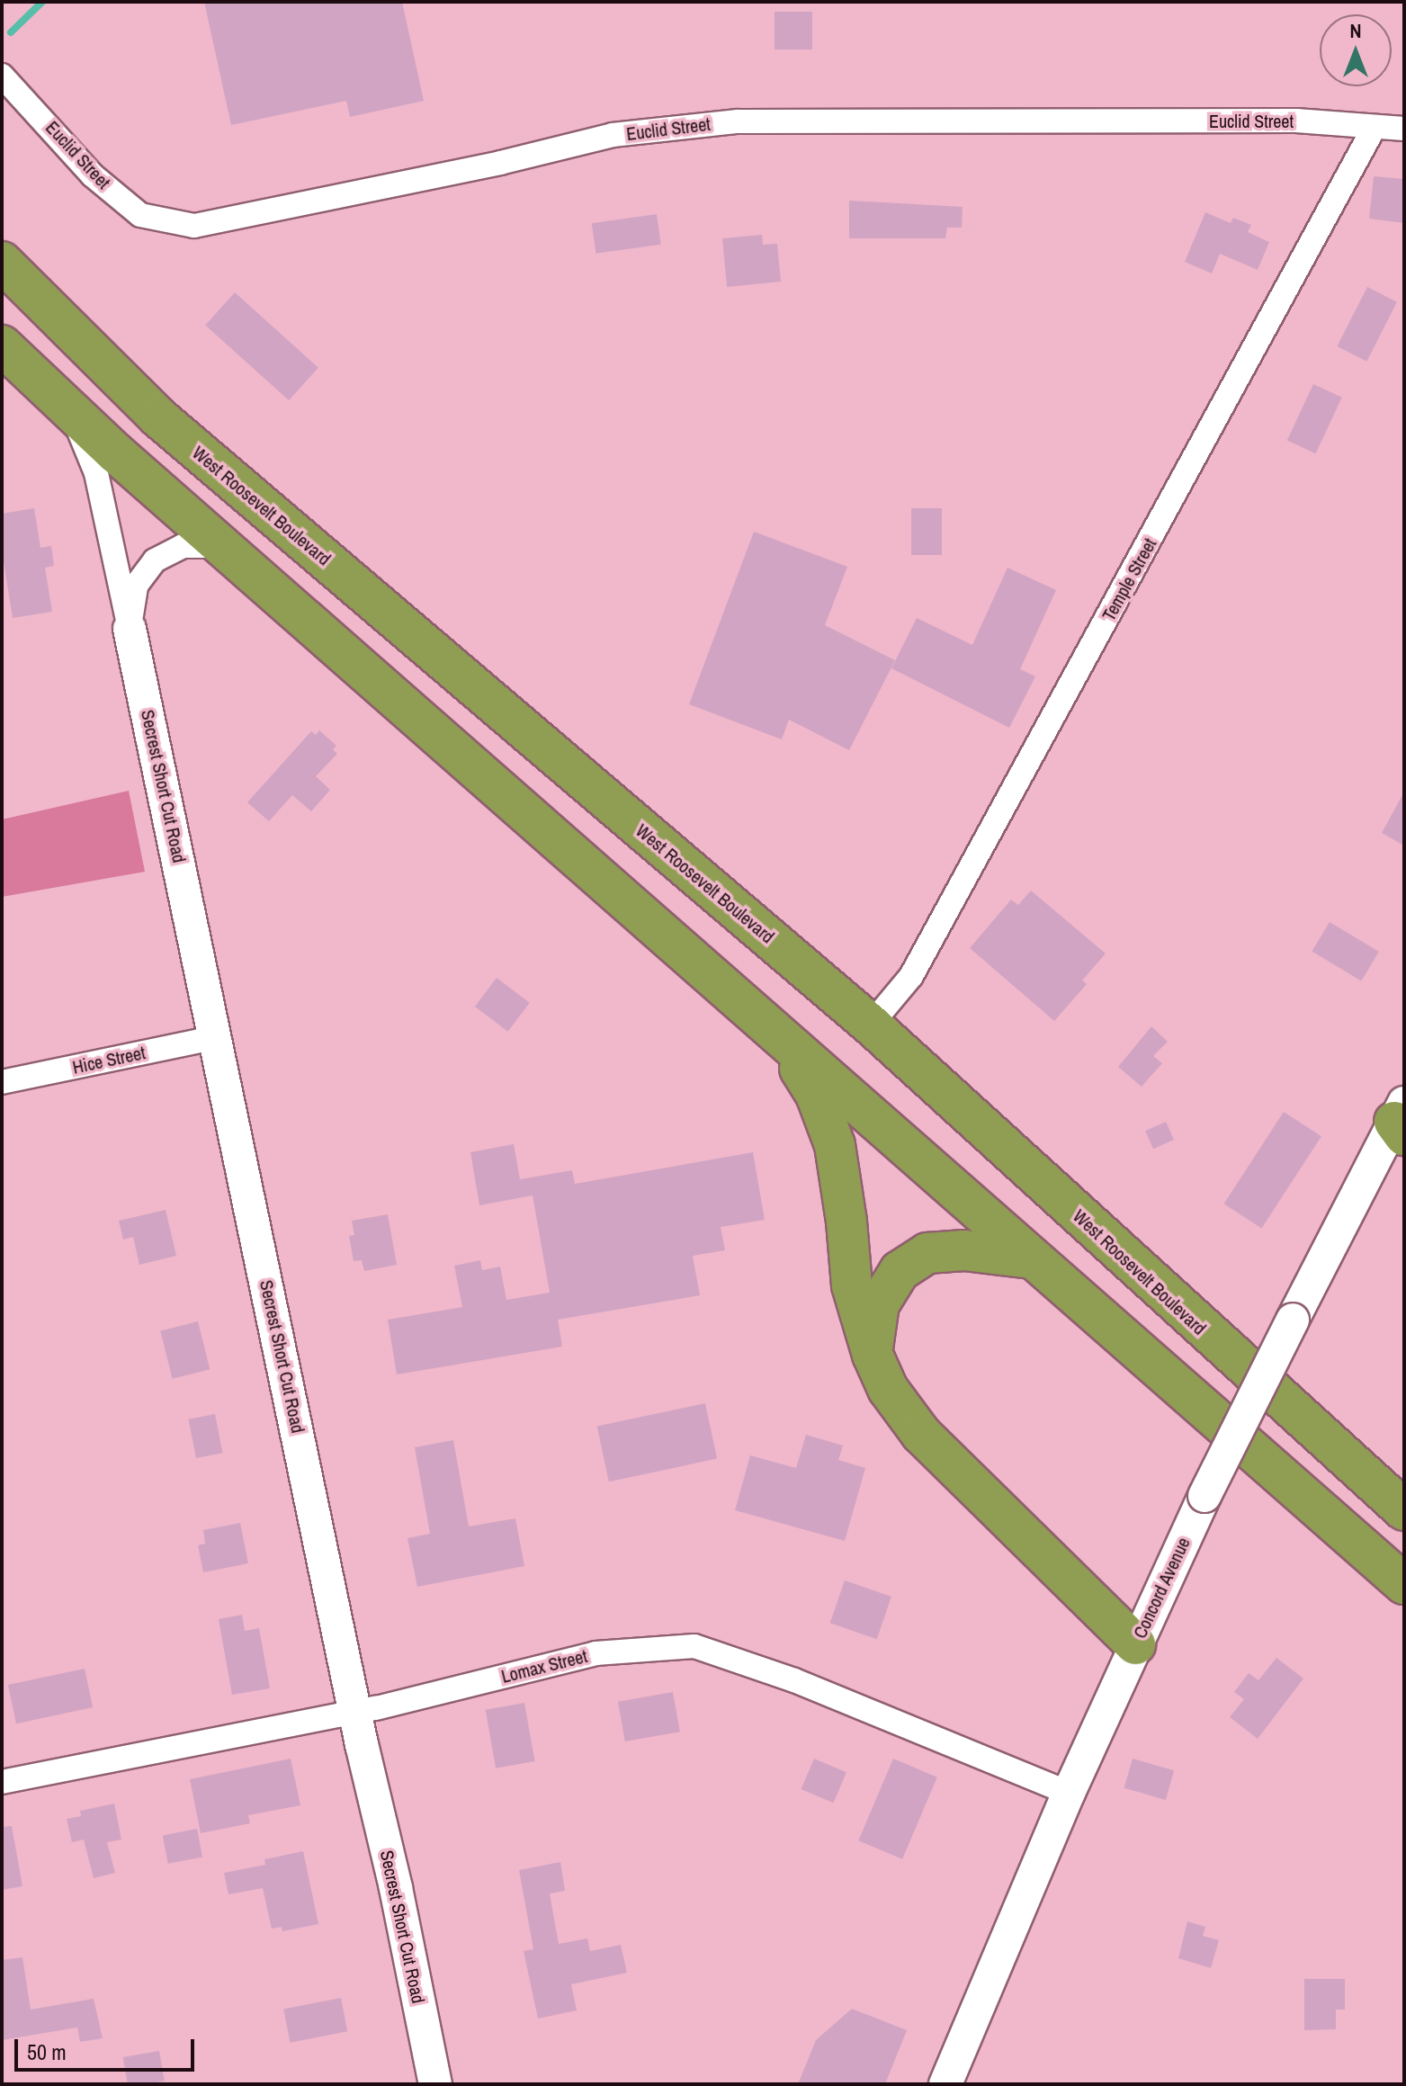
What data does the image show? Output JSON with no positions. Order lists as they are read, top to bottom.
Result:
{
  "streets": {
    "highway": ["West Roosevelt Boulevard"],
    "street": [
      "Euclid Street",
      "Temple Street",
      "Secrest Short Cut Road",
      "Hice Street",
      "Concord Avenue",
      "Lomax Street"
    ]
  },
  "crossings": [
    ["Euclid Street", "Temple Street"],
    ["West Roosevelt Boulevard", "Temple Street"],
    ["Secrest Short Cut Road", "Hice Street"],
    ["Secrest Short Cut Road", "Lomax Street"],
    ["Concord Avenue", "Lomax Street"]
  ],
  "scale_bar": "50 m",
  "north": "top"
}
